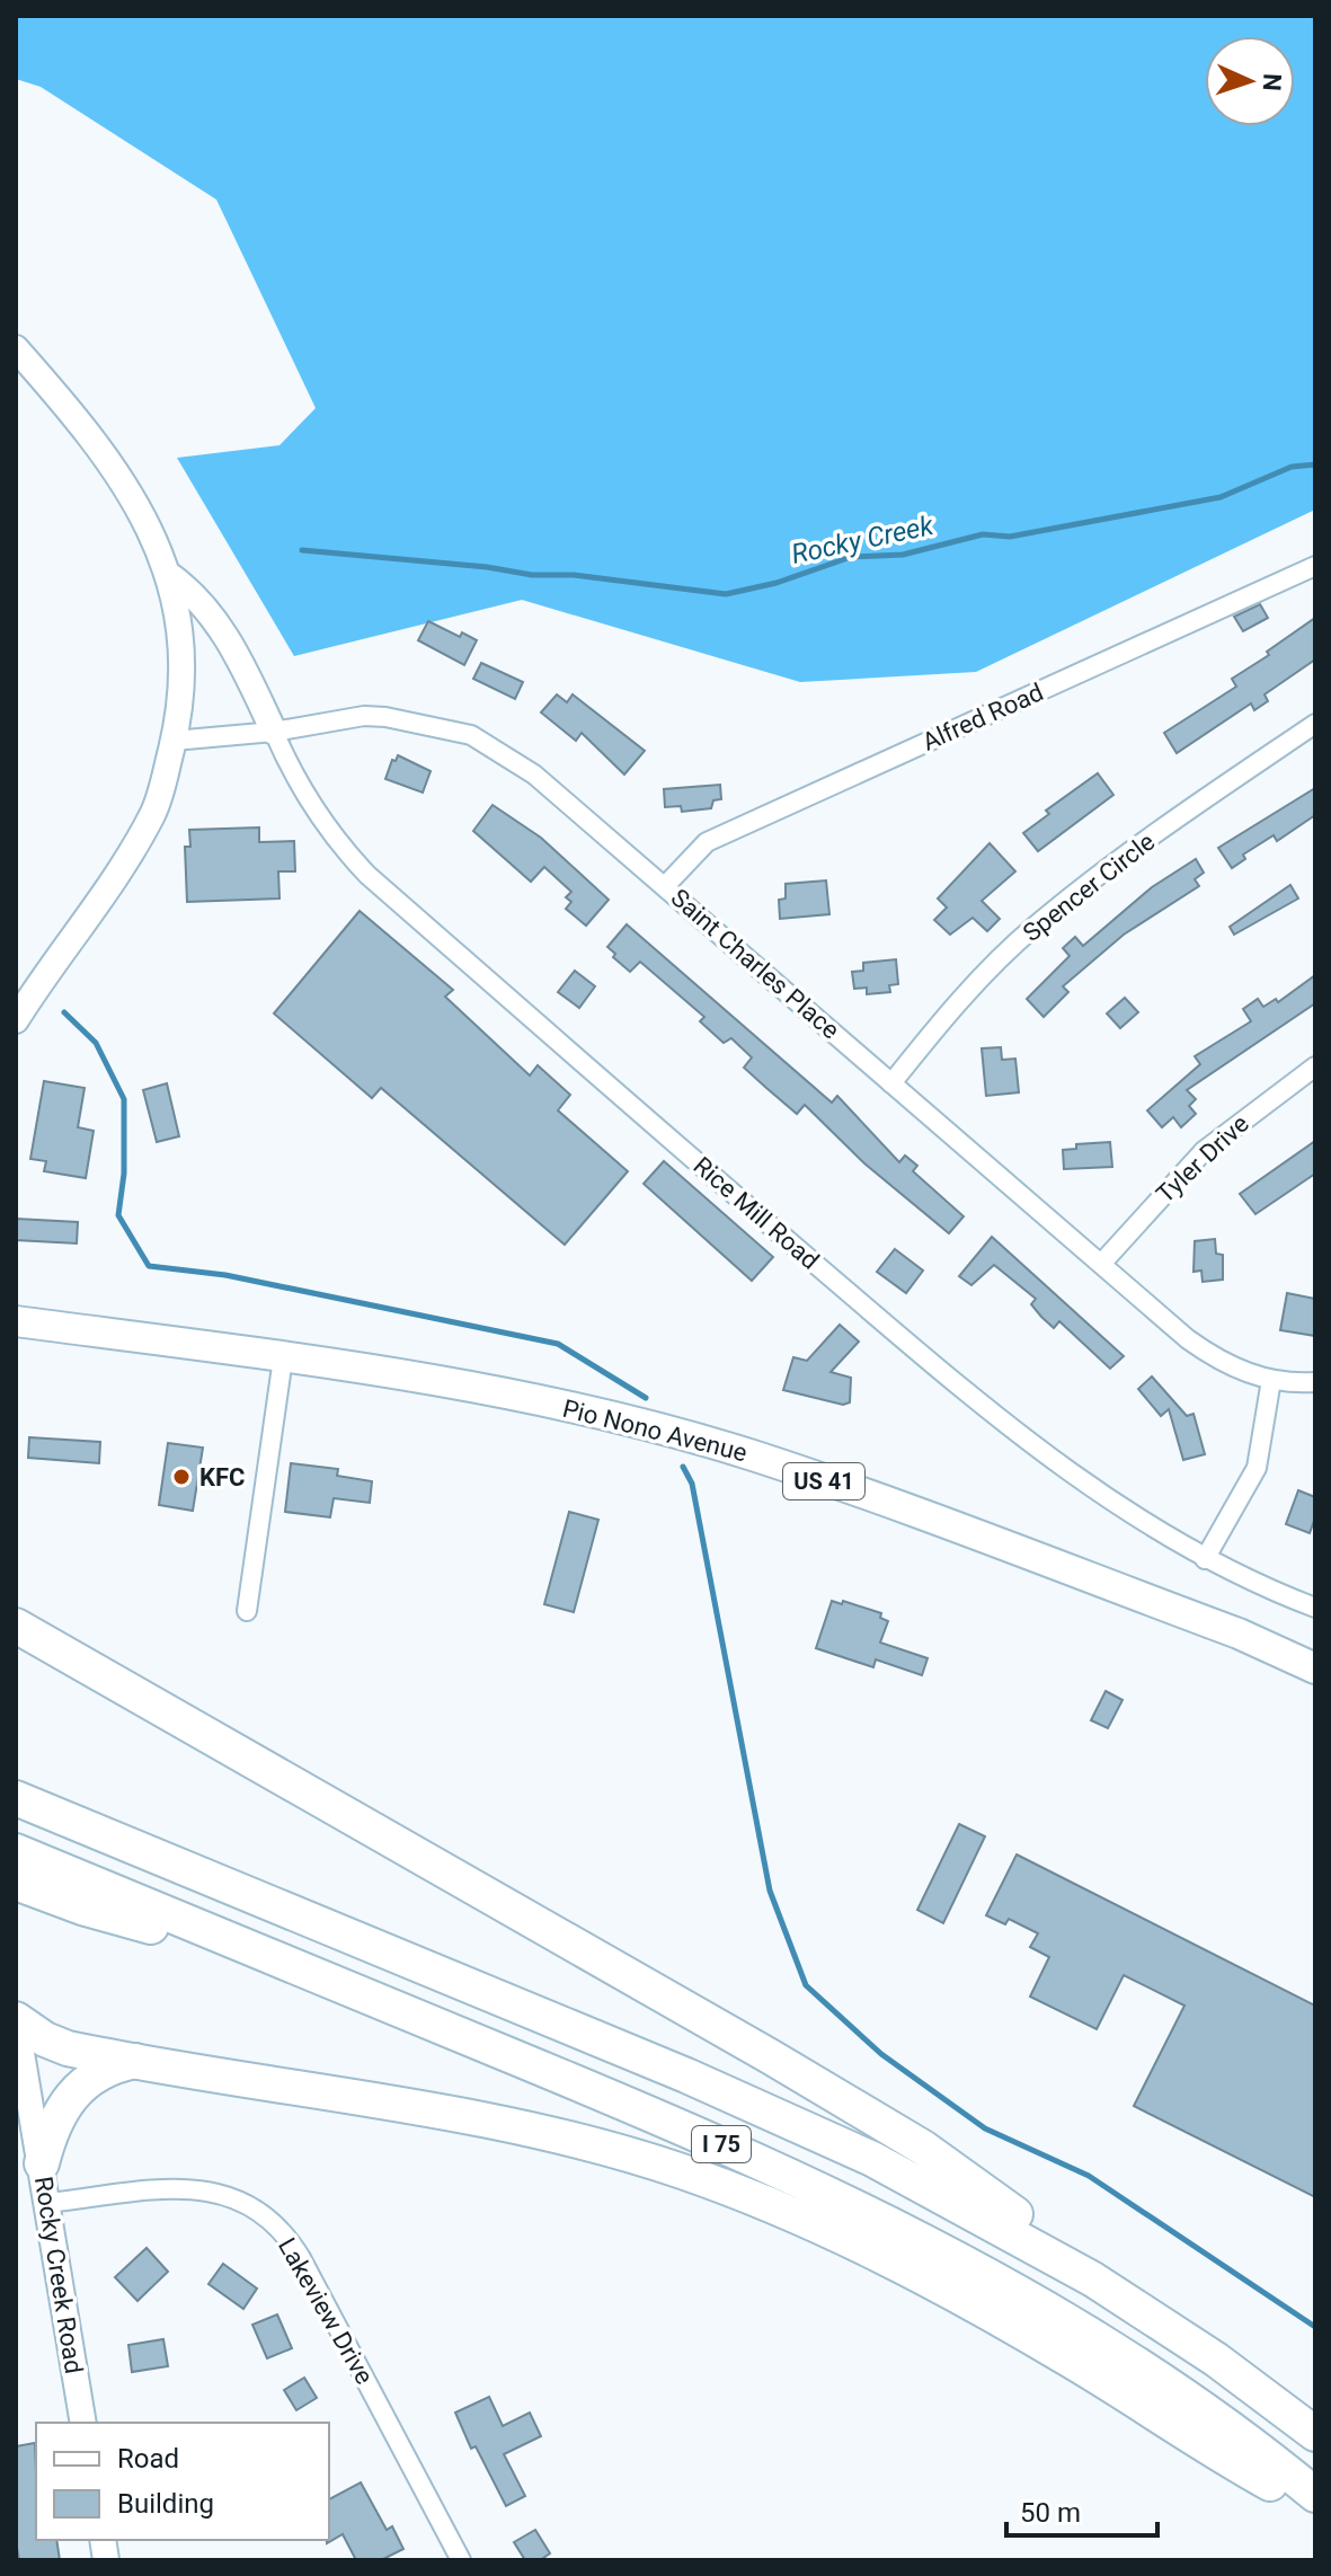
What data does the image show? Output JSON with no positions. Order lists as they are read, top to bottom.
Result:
{
  "streets": {
    "highway": ["I 75"],
    "main road": ["Pio Nono Avenue", "US 41"],
    "street": [
      "Alfred Road",
      "Spencer Circle",
      "Saint Charles Place",
      "Tyler Drive",
      "Rice Mill Road",
      "Rocky Creek Road",
      "Lakeview Drive"
    ]
  },
  "crossings": [
    ["Alfred Road", "Saint Charles Place"],
    ["Spencer Circle", "Saint Charles Place"],
    ["Saint Charles Place", "Tyler Drive"],
    ["Saint Charles Place", "Rice Mill Road"],
    ["Rocky Creek Road", "Lakeview Drive"]
  ],
  "water": ["Rocky Creek"],
  "places": ["KFC"],
  "legend": ["Road", "Building"],
  "scale_bar": "50 m",
  "north": "right"
}
